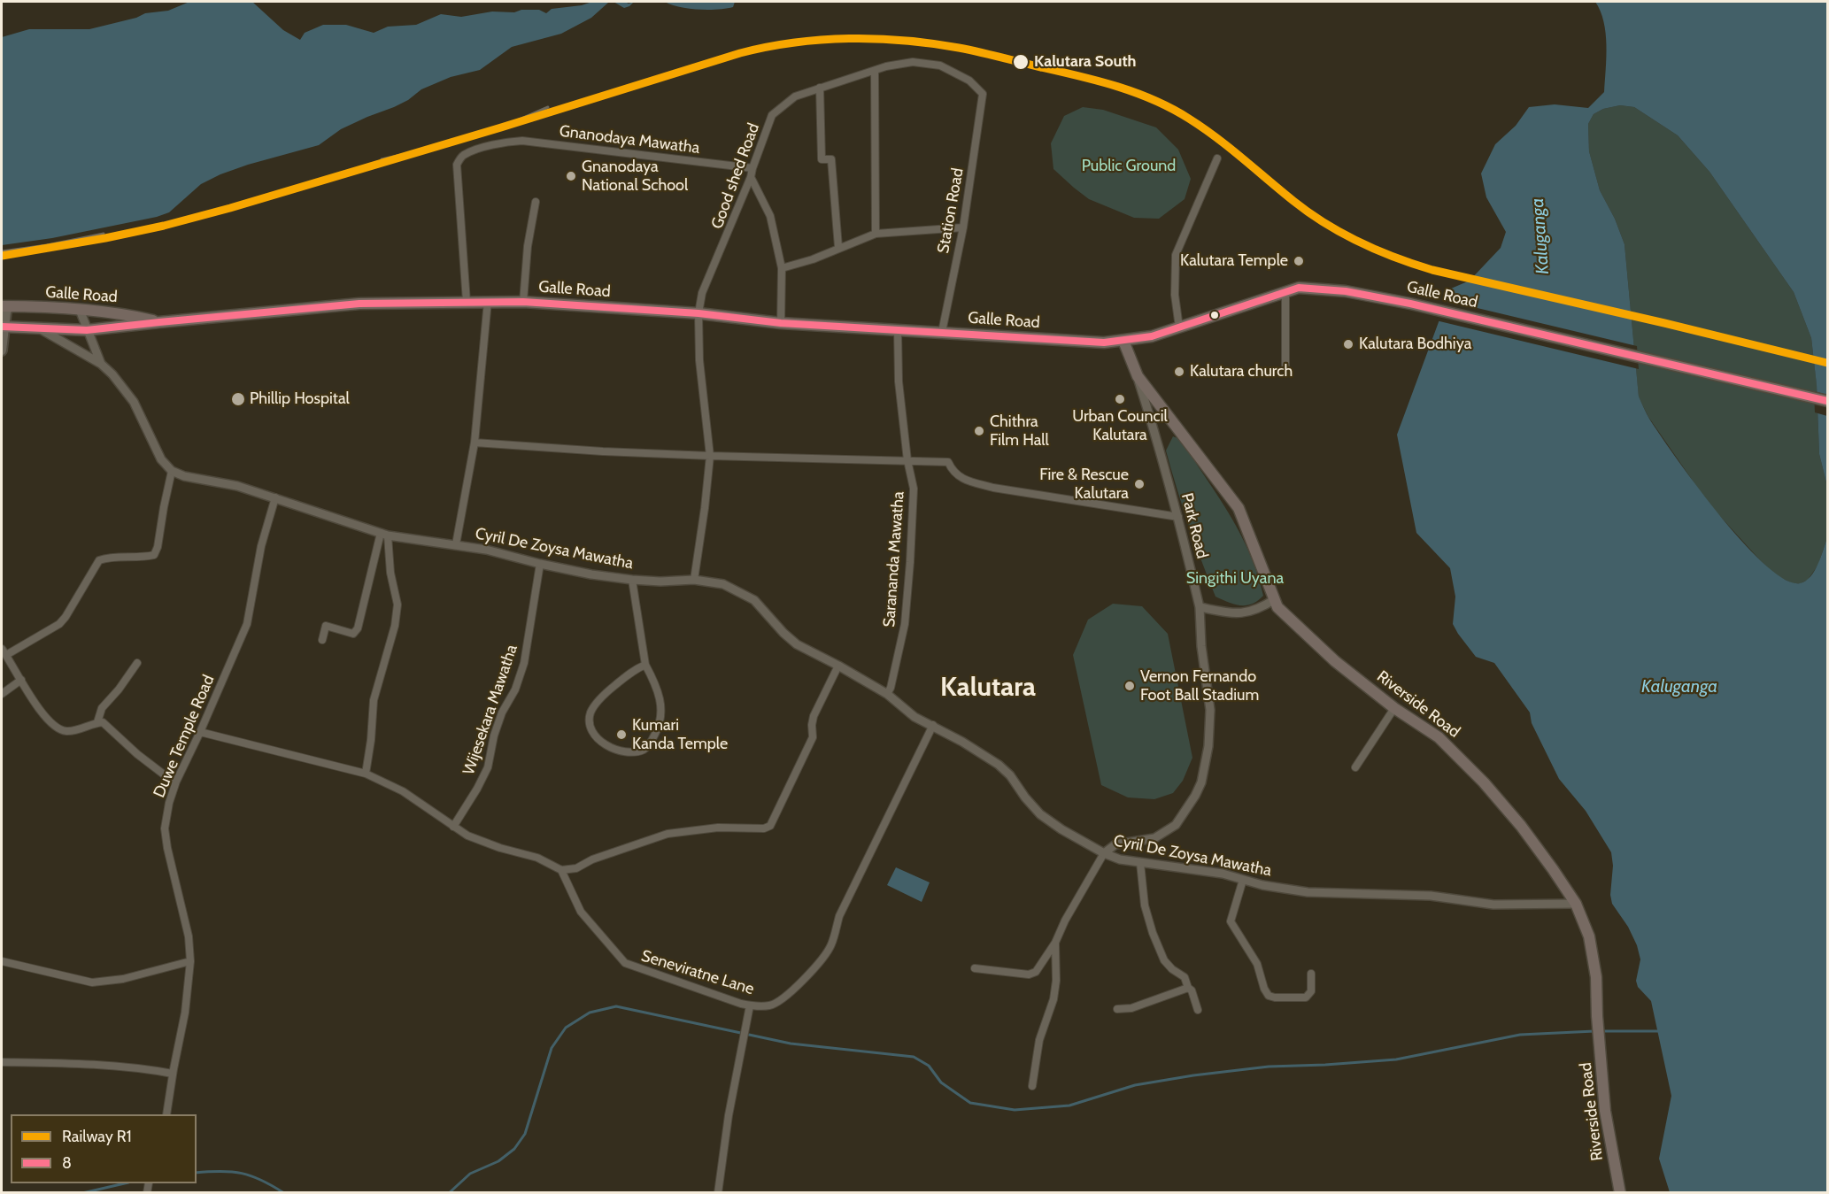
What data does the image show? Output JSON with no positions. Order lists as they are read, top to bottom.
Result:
{
  "streets": {
    "highway": ["Galle Road"],
    "main road": ["Riverside Road"],
    "street": [
      "Gnanodaya Mawatha",
      "Good shed Road",
      "Station Road",
      "Park Road",
      "Cyril De Zoysa Mawatha",
      "Sarananda Mawatha",
      "Wijesekara Mawatha",
      "Duwe Temple Road",
      "Seneviratne Lane"
    ]
  },
  "crossings": [
    ["Gnanodaya Mawatha", "Good shed Road"],
    ["Gnanodaya Mawatha", "Galle Road"],
    ["Good shed Road", "Station Road"],
    ["Good shed Road", "Galle Road"],
    ["Good shed Road", "Cyril De Zoysa Mawatha"],
    ["Station Road", "Galle Road"],
    ["Galle Road", "Sarananda Mawatha"],
    ["Galle Road", "Riverside Road"],
    ["Park Road", "Cyril De Zoysa Mawatha"],
    ["Park Road", "Riverside Road"],
    ["Cyril De Zoysa Mawatha", "Sarananda Mawatha"],
    ["Cyril De Zoysa Mawatha", "Riverside Road"],
    ["Cyril De Zoysa Mawatha", "Wijesekara Mawatha"],
    ["Cyril De Zoysa Mawatha", "Duwe Temple Road"],
    ["Cyril De Zoysa Mawatha", "Seneviratne Lane"]
  ],
  "districts": ["Kalutara"],
  "water": ["Kaluganga"],
  "parks": ["Public Ground", "Singithi Uyana"],
  "places": [
    "Kalutara South",
    "Gnanodaya National School",
    "Kalutara Temple",
    "Kalutara Bodhiya",
    "Kalutara church",
    "Phillip Hospital",
    "Urban Council Kalutara",
    "Chithra Film Hall",
    "Fire & Rescue Kalutara",
    "Vernon Fernando Foot Ball Stadium",
    "Kumari Kanda Temple"
  ],
  "lines": ["rail line R1", "transit line 8"],
  "legend": ["Railway R1", "8"]
}
